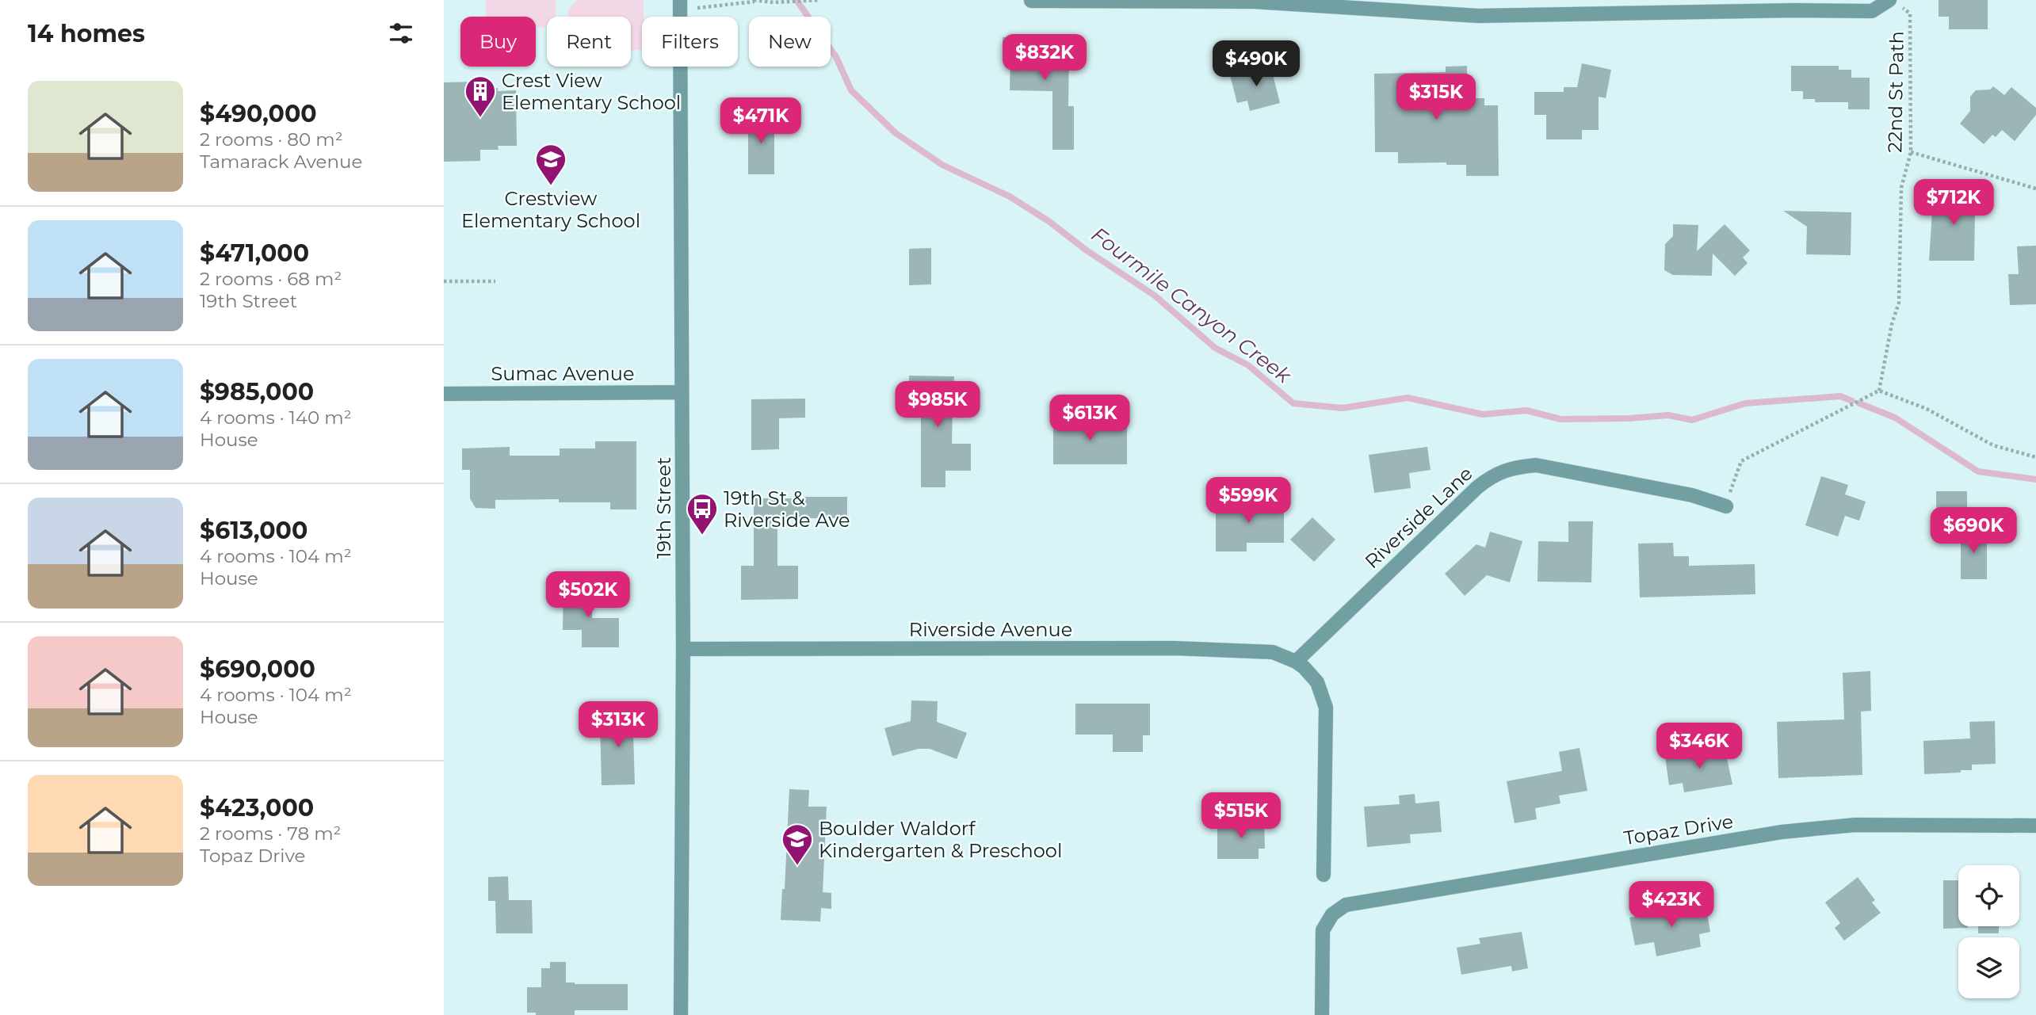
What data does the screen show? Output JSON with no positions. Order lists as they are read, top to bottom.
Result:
{
  "streets": {
    "street": [
      "Sumac Avenue",
      "19th Street",
      "Riverside Lane",
      "Riverside Avenue",
      "Topaz Drive"
    ],
    "path": ["22nd St Path"]
  },
  "crossings": [
    ["Sumac Avenue", "19th Street"],
    ["19th Street", "Riverside Avenue"],
    ["Riverside Lane", "Riverside Avenue"]
  ],
  "water": ["Fourmile Canyon Creek"],
  "places": {
    "building": ["Crest View Elementary School"],
    "school or university": ["Crestview Elementary School", "Boulder Waldorf Kindergarten & Preschool"],
    "bus stop": ["19th St & Riverside Ave"]
  },
  "page": {
    "heading": "14 homes",
    "chip": [
      "Buy",
      "Rent",
      "Filters",
      "New"
    ],
    "price": [
      "$832K",
      "$490K",
      "$315K",
      "$471K",
      "$712K",
      "$985K",
      "$613K",
      "$599K",
      "$690K",
      "$502K",
      "$313K",
      "$346K",
      "$515K",
      "$423K"
    ],
    "list": [
      {
        "name": "$490,000",
        "note": "2 rooms · 80 m² · Tamarack Avenue"
      },
      {
        "name": "$471,000",
        "note": "2 rooms · 68 m² · 19th Street"
      },
      {
        "name": "$985,000",
        "note": "4 rooms · 140 m² · House"
      },
      {
        "name": "$613,000",
        "note": "4 rooms · 104 m² · House"
      },
      {
        "name": "$690,000",
        "note": "4 rooms · 104 m² · House"
      },
      {
        "name": "$423,000",
        "note": "2 rooms · 78 m² · Topaz Drive"
      }
    ]
  }
}
